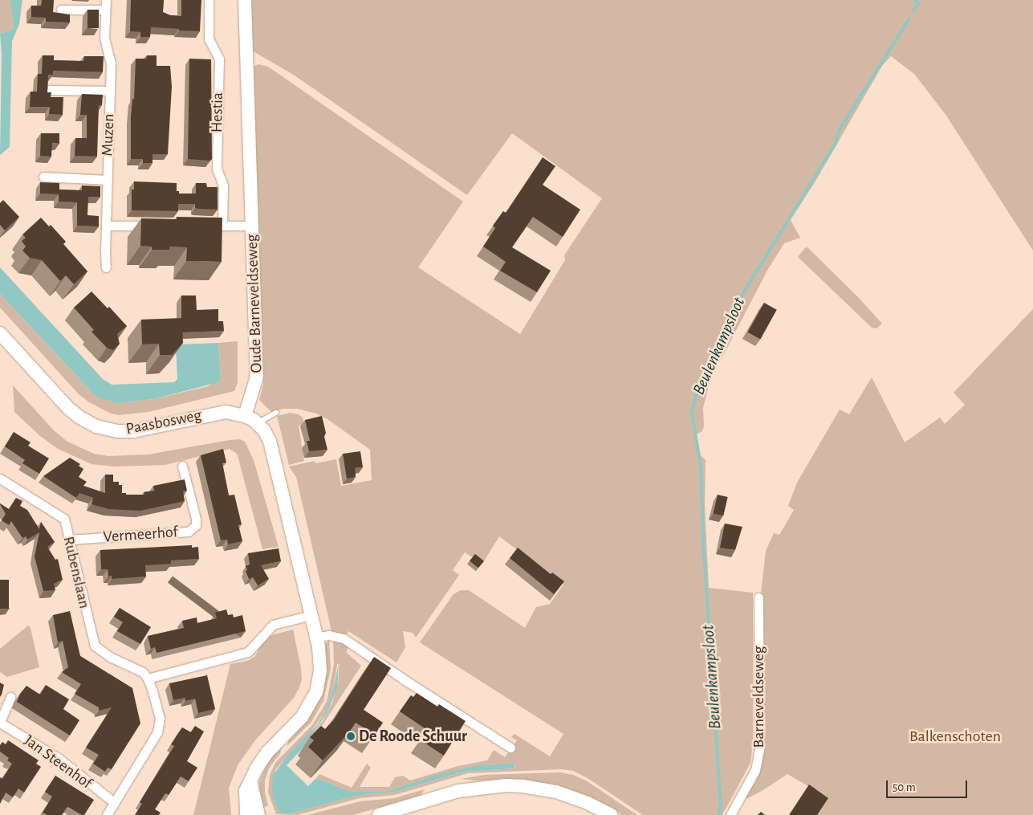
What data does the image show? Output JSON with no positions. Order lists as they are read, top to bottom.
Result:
{
  "streets": {
    "street": [
      "Hestia",
      "Muzen",
      "Oude Barneveldseweg",
      "Paasbosweg",
      "Vermeerhof",
      "Rubenslaan",
      "Barneveldseweg",
      "Jan Steenhof"
    ]
  },
  "crossings": [
    ["Oude Barneveldseweg", "Paasbosweg"],
    ["Vermeerhof", "Rubenslaan"]
  ],
  "water": ["Beulenkampsloot"],
  "parks": ["Balkenschoten"],
  "places": ["De Roode Schuur"],
  "scale_bar": "50 m"
}
